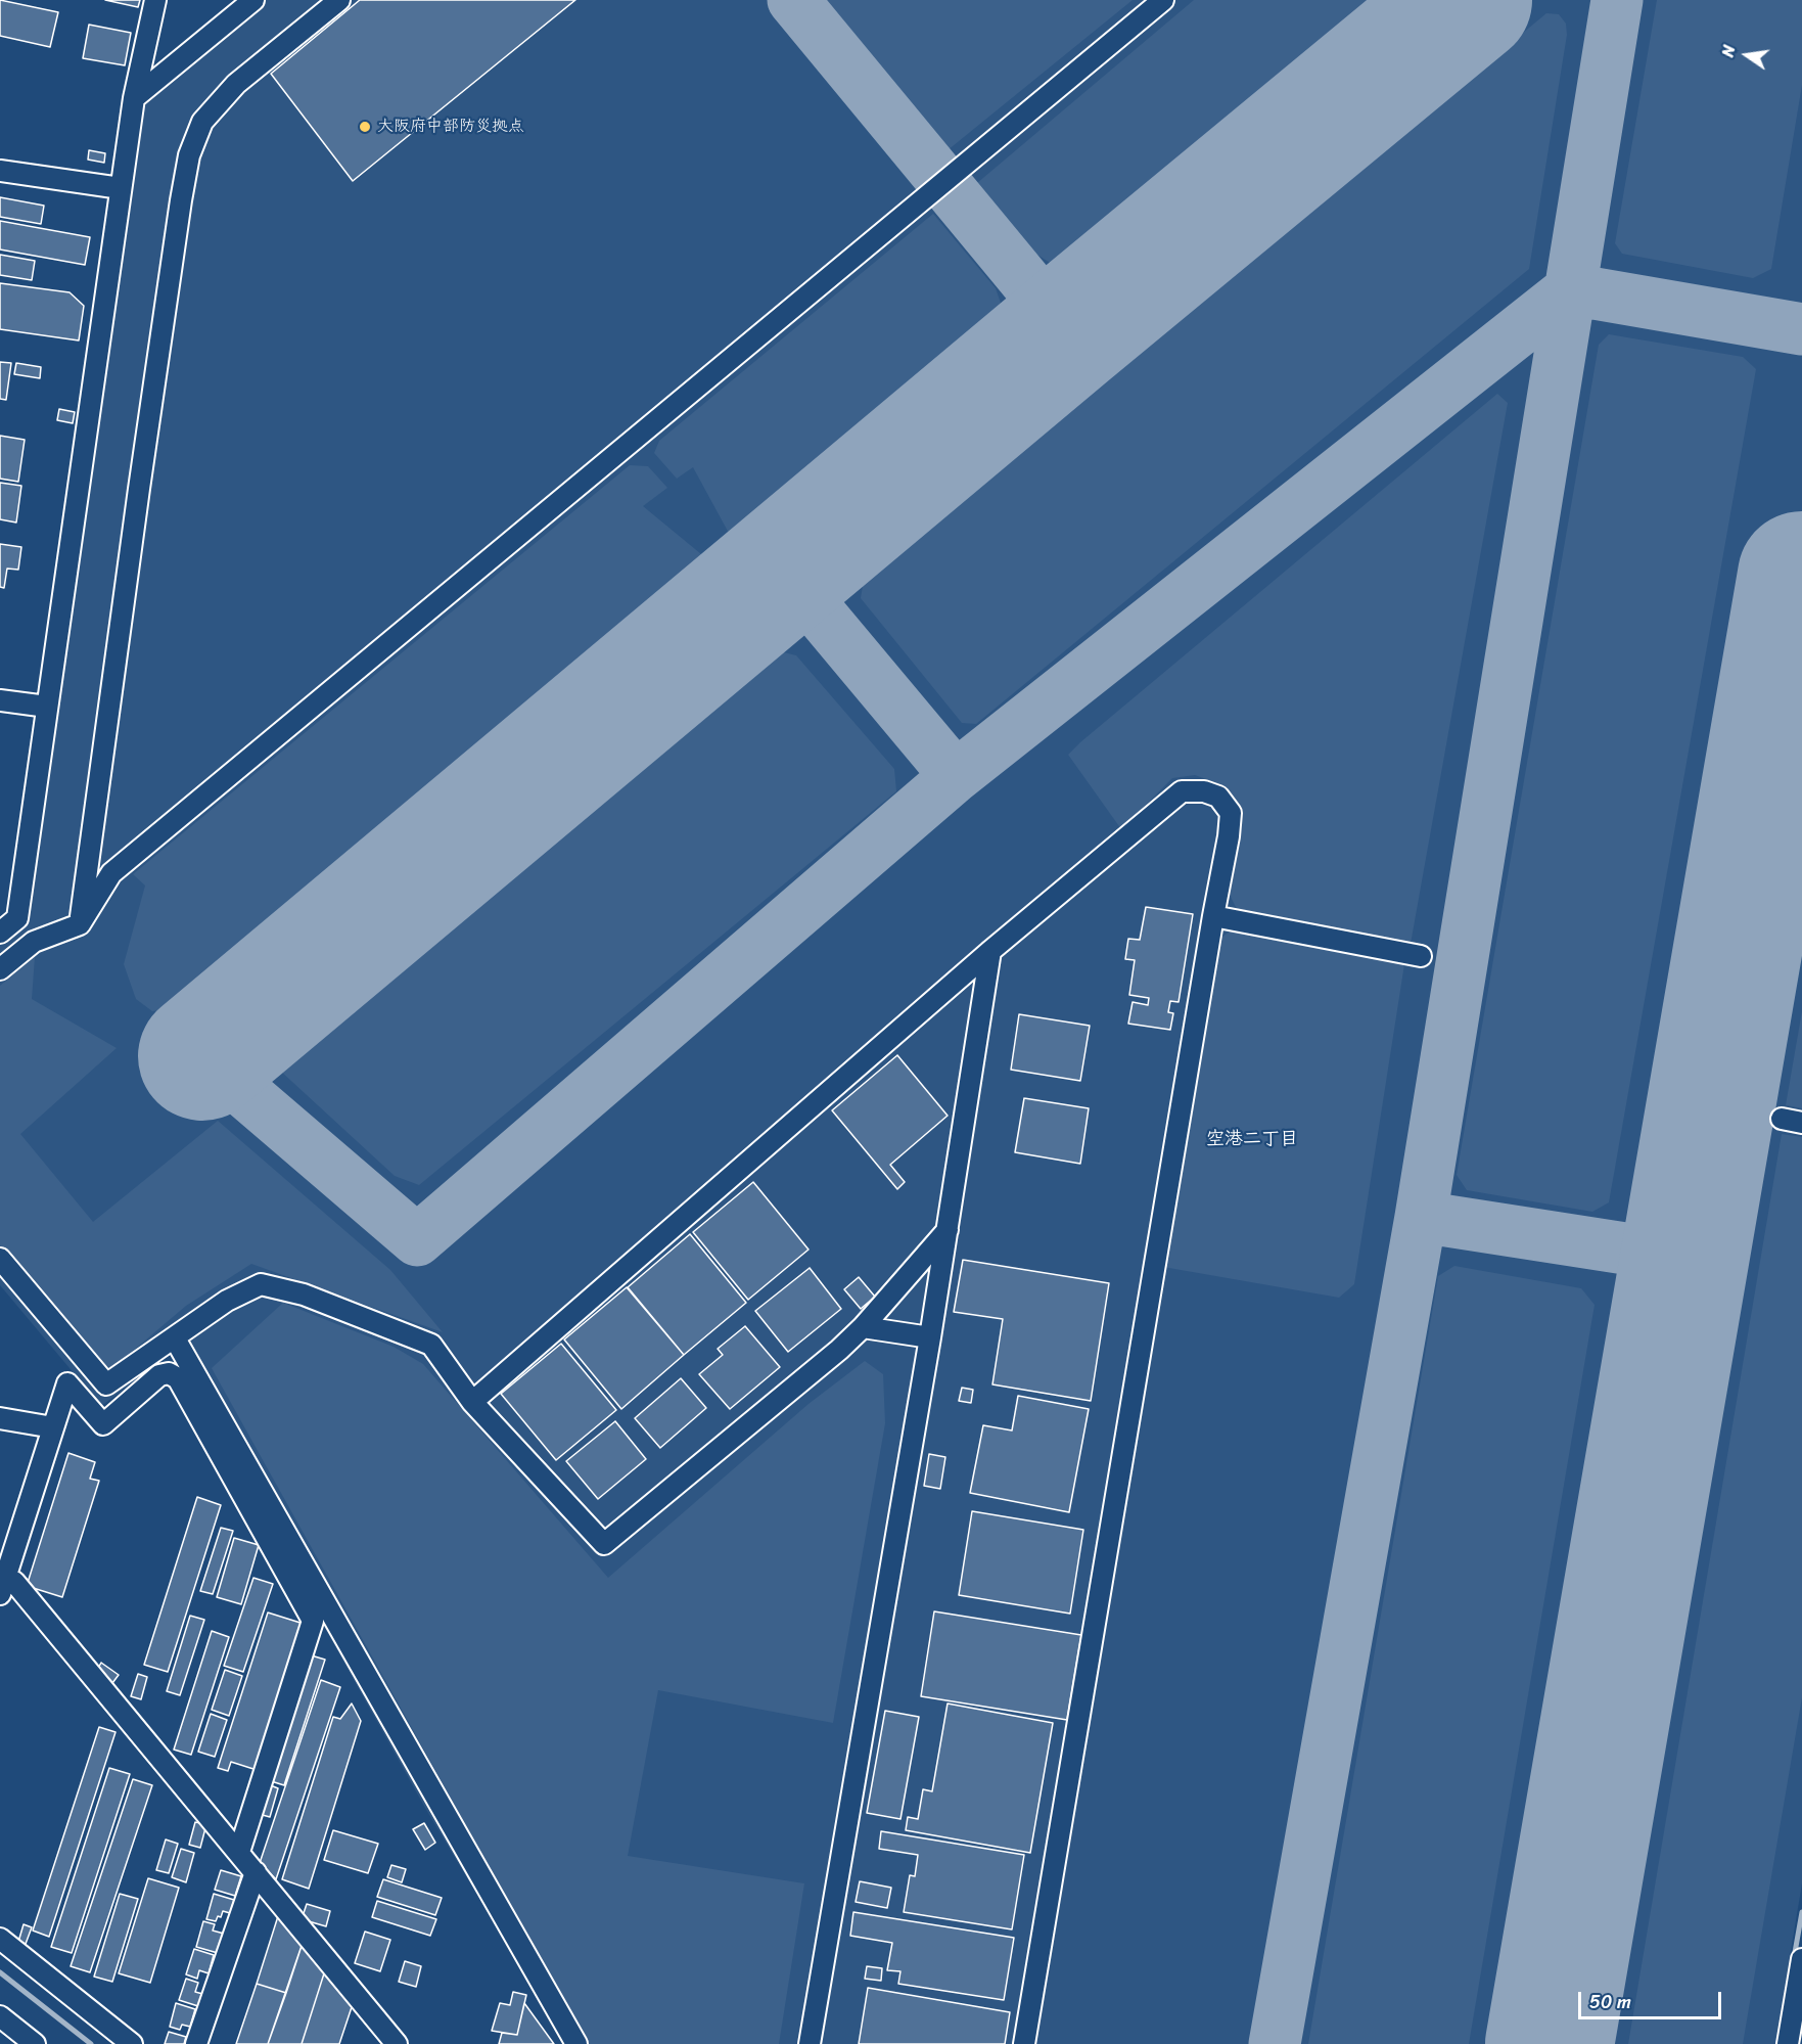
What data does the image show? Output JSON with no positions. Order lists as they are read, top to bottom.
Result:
{
  "districts": ["空港二丁目"],
  "places": ["大阪府中部防災拠点"],
  "scale_bar": "50 m",
  "north": "left"
}
